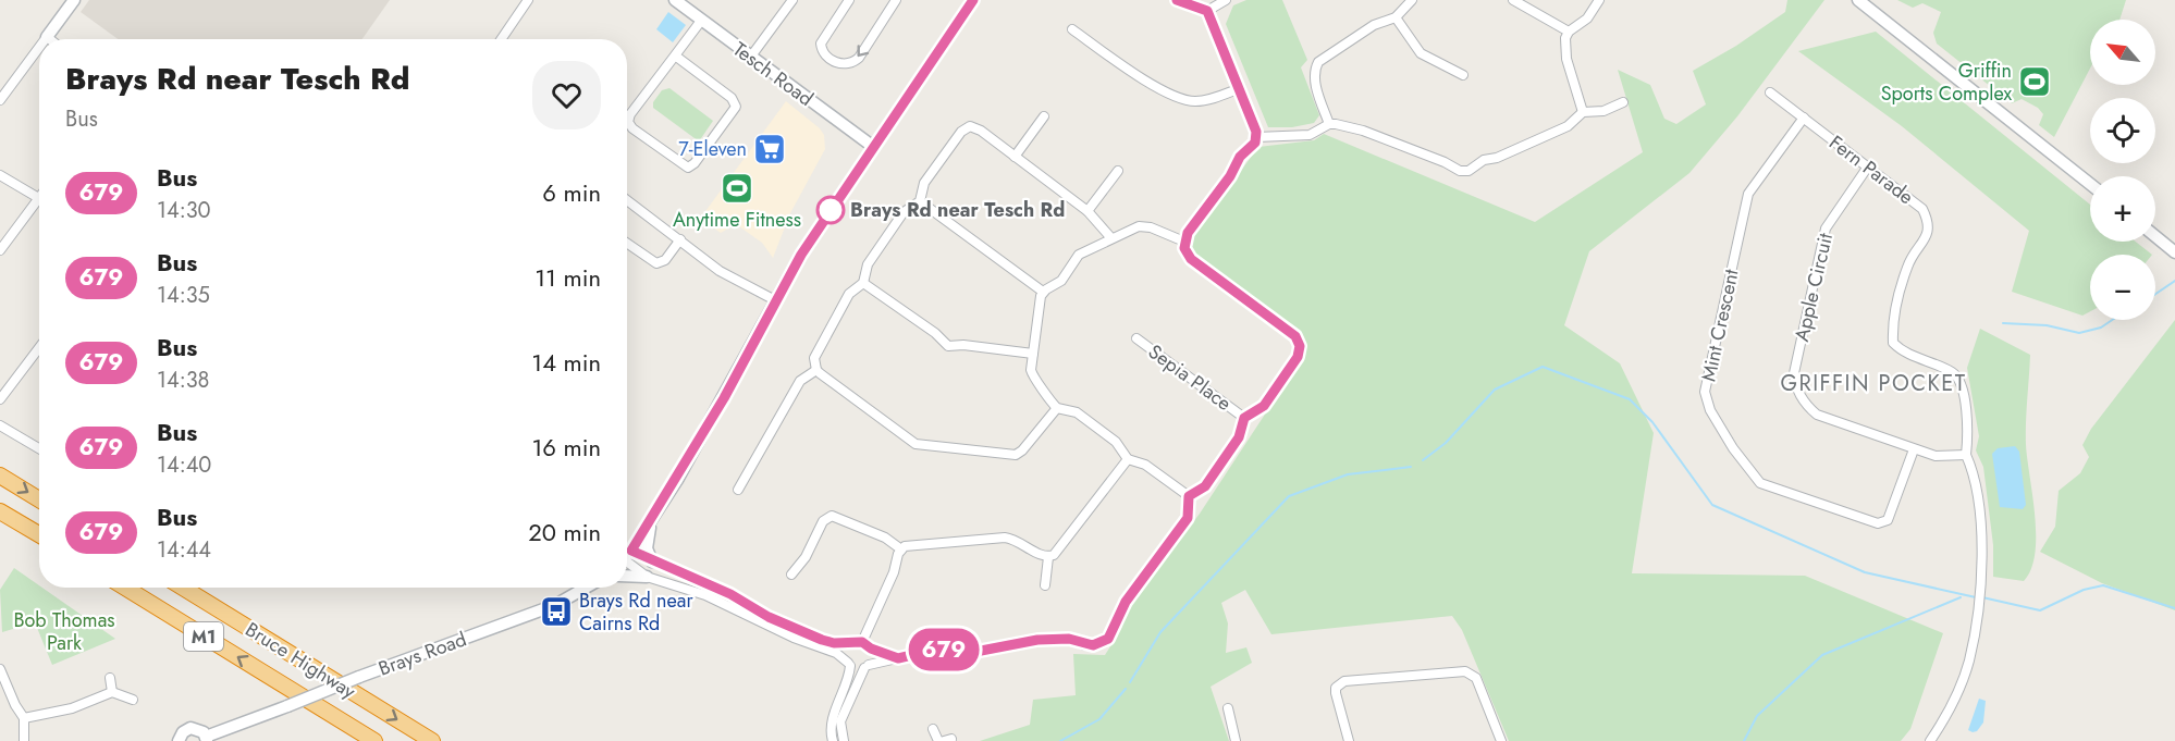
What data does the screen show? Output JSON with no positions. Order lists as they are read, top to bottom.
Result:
{
  "streets": {
    "highway": ["M1", "Bruce Highway"],
    "main road": ["Tesch Road", "Brays Road"],
    "street": [
      "Fern Parade",
      "Apple Circuit",
      "Mint Crescent",
      "Sepia Place"
    ]
  },
  "crossings": [
    ["Fern Parade", "Apple Circuit"],
    ["Fern Parade", "Mint Crescent"],
    ["Apple Circuit", "Mint Crescent"]
  ],
  "districts": ["GRIFFIN POCKET"],
  "parks": ["Bob Thomas Park"],
  "places": {
    "sports": ["Griffin Sports Complex", "Anytime Fitness"],
    "supermarket": ["7-Eleven"],
    "other": ["Brays Rd near Tesch Rd"],
    "bus stop": ["Brays Rd near Cairns Rd"]
  },
  "lines": ["bus line 679"],
  "north": "top left",
  "page": {
    "on_map": "679",
    "map_buttons": ["+", "−"],
    "heading": ["Brays Rd near Tesch Rd", "Bus"],
    "list": [
      {
        "mark": "679",
        "name": "Bus",
        "note": "14:30",
        "value": "6 min"
      },
      {
        "mark": "679",
        "name": "Bus",
        "note": "14:35",
        "value": "11 min"
      },
      {
        "mark": "679",
        "name": "Bus",
        "note": "14:38",
        "value": "14 min"
      },
      {
        "mark": "679",
        "name": "Bus",
        "note": "14:40",
        "value": "16 min"
      },
      {
        "mark": "679",
        "name": "Bus",
        "note": "14:44",
        "value": "20 min"
      }
    ]
  }
}
